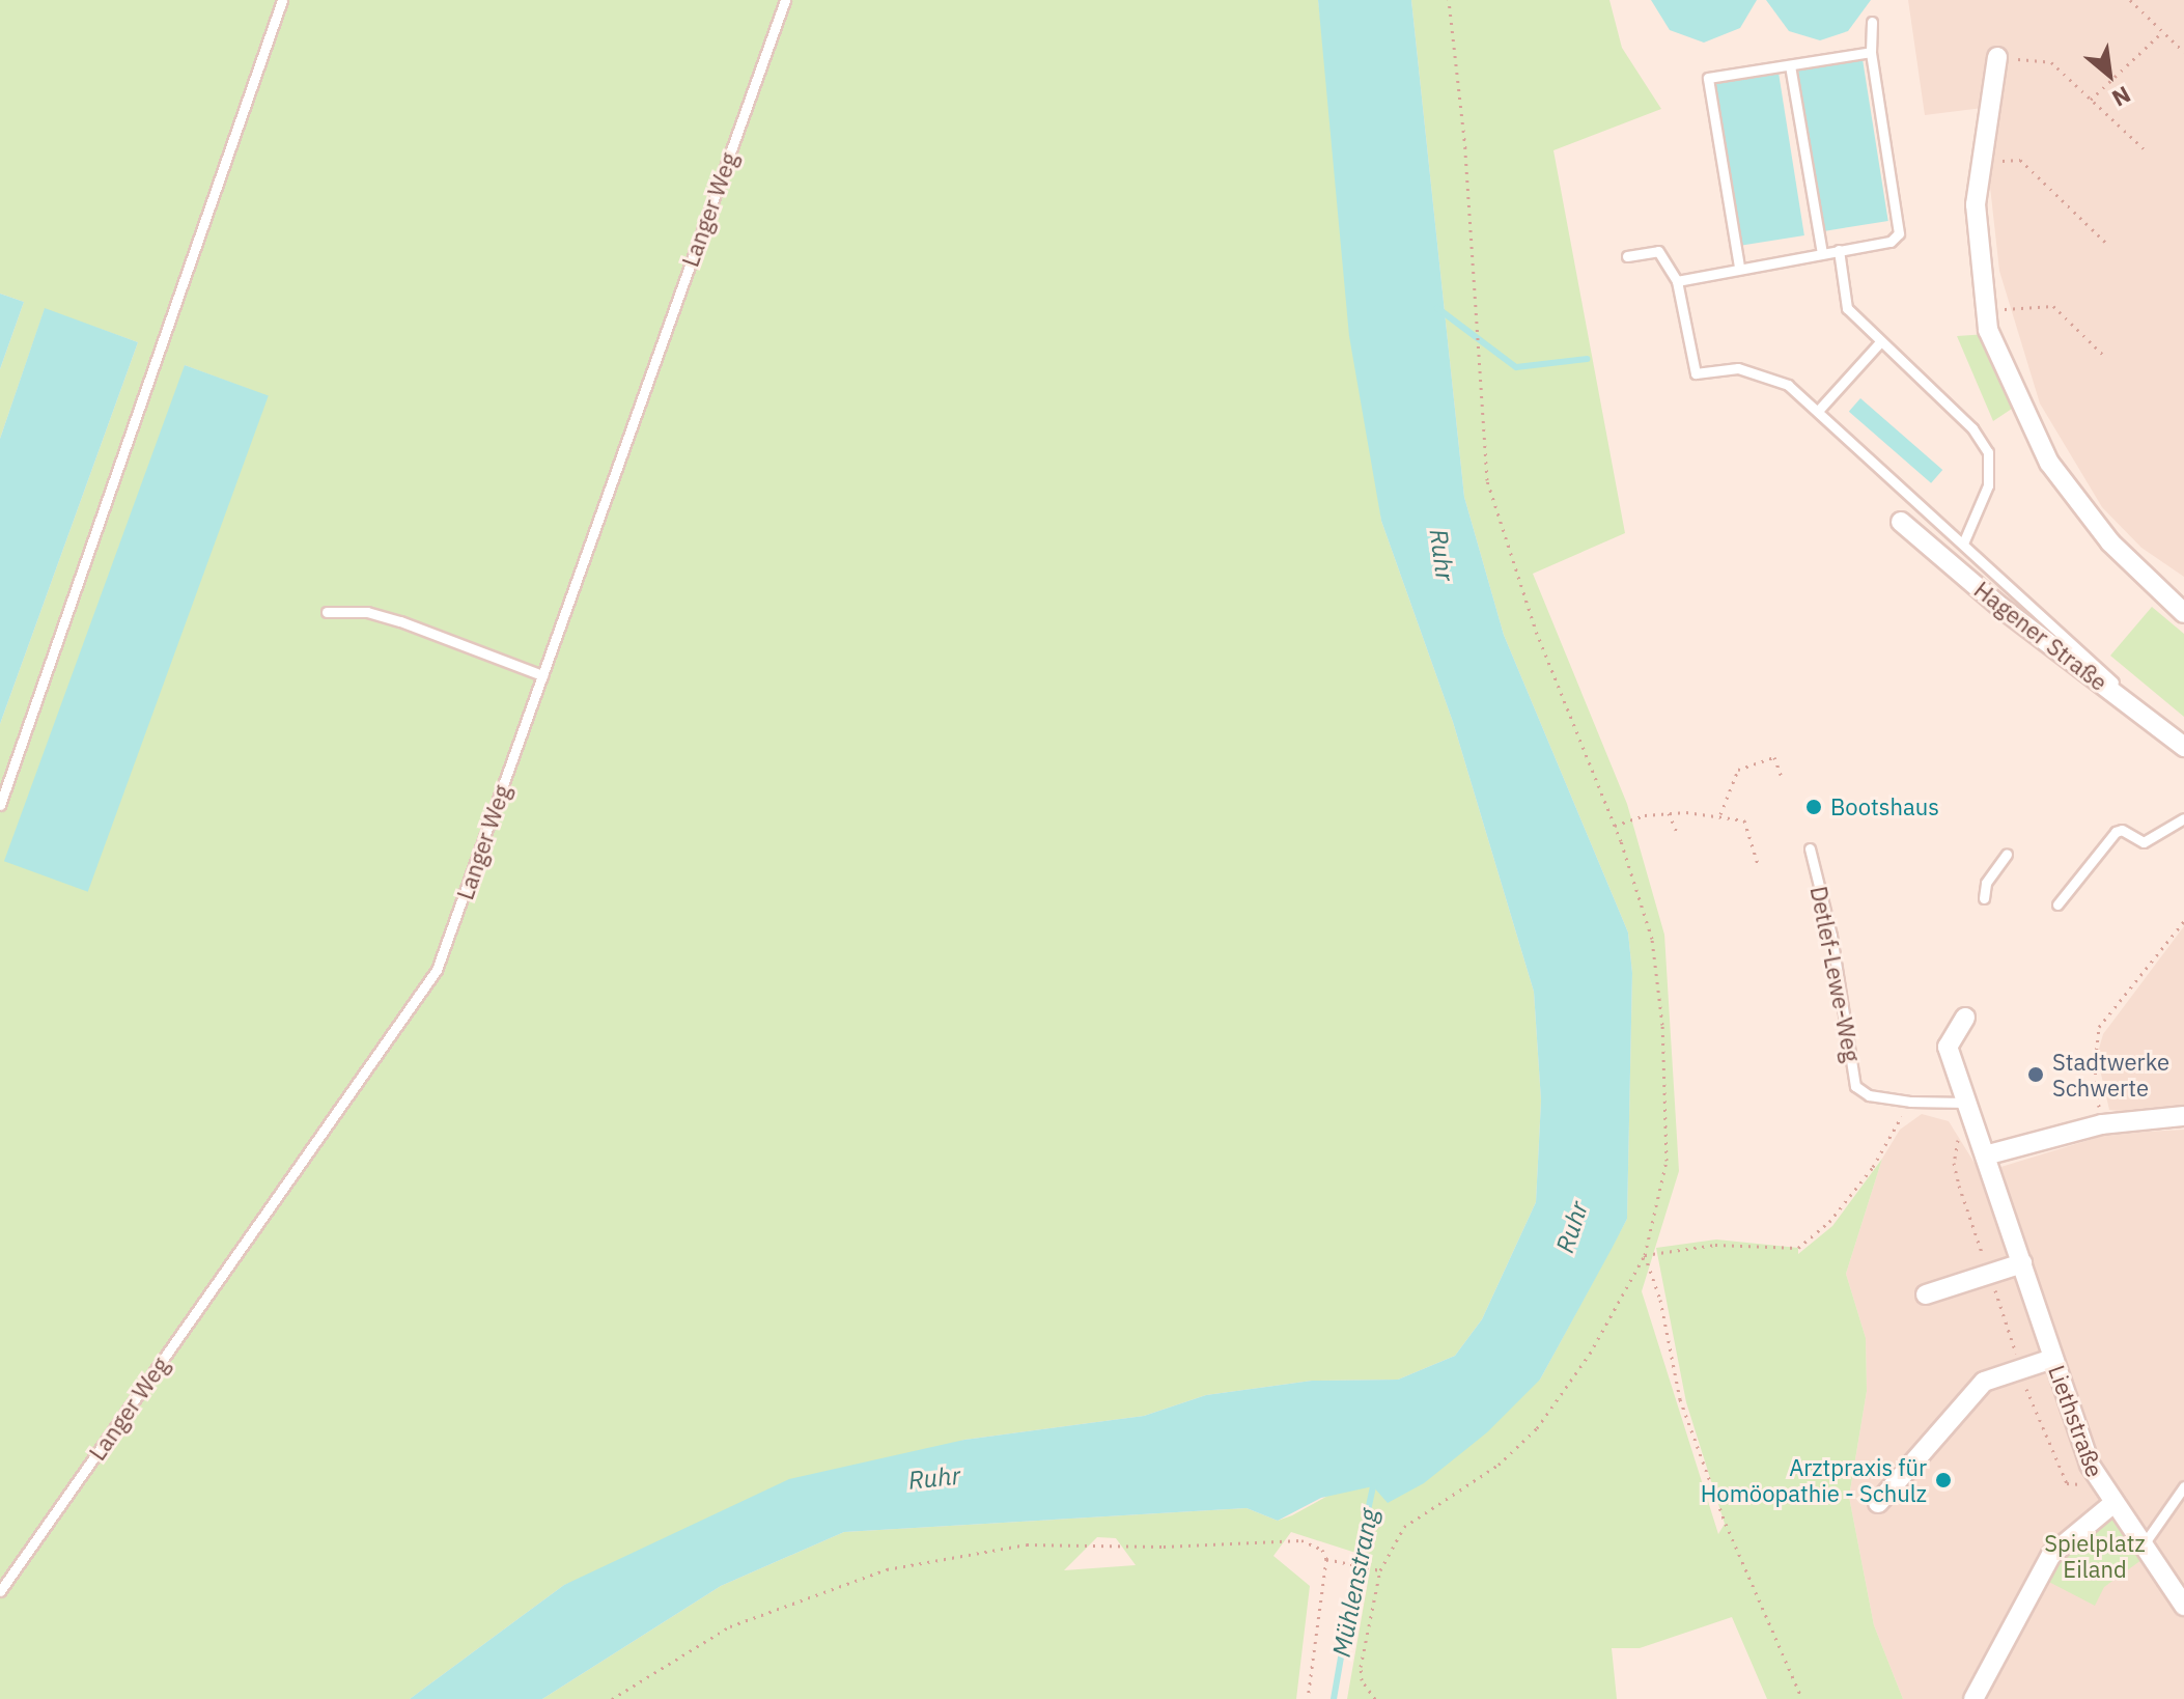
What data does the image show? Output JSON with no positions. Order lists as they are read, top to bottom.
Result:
{
  "streets": {
    "street": ["Hagener Straße", "Liethstraße"],
    "lane": ["Langer Weg", "Detlef-Lewe-Weg"]
  },
  "crossings": [
    ["Detlef-Lewe-Weg", "Liethstraße"]
  ],
  "water": ["Ruhr", "Mühlenstrang"],
  "parks": ["Spielplatz Eiland"],
  "places": ["Bootshaus", "Stadtwerke Schwerte", "Arztpraxis für Homöopathie - Schulz"],
  "north": "bottom right"
}
